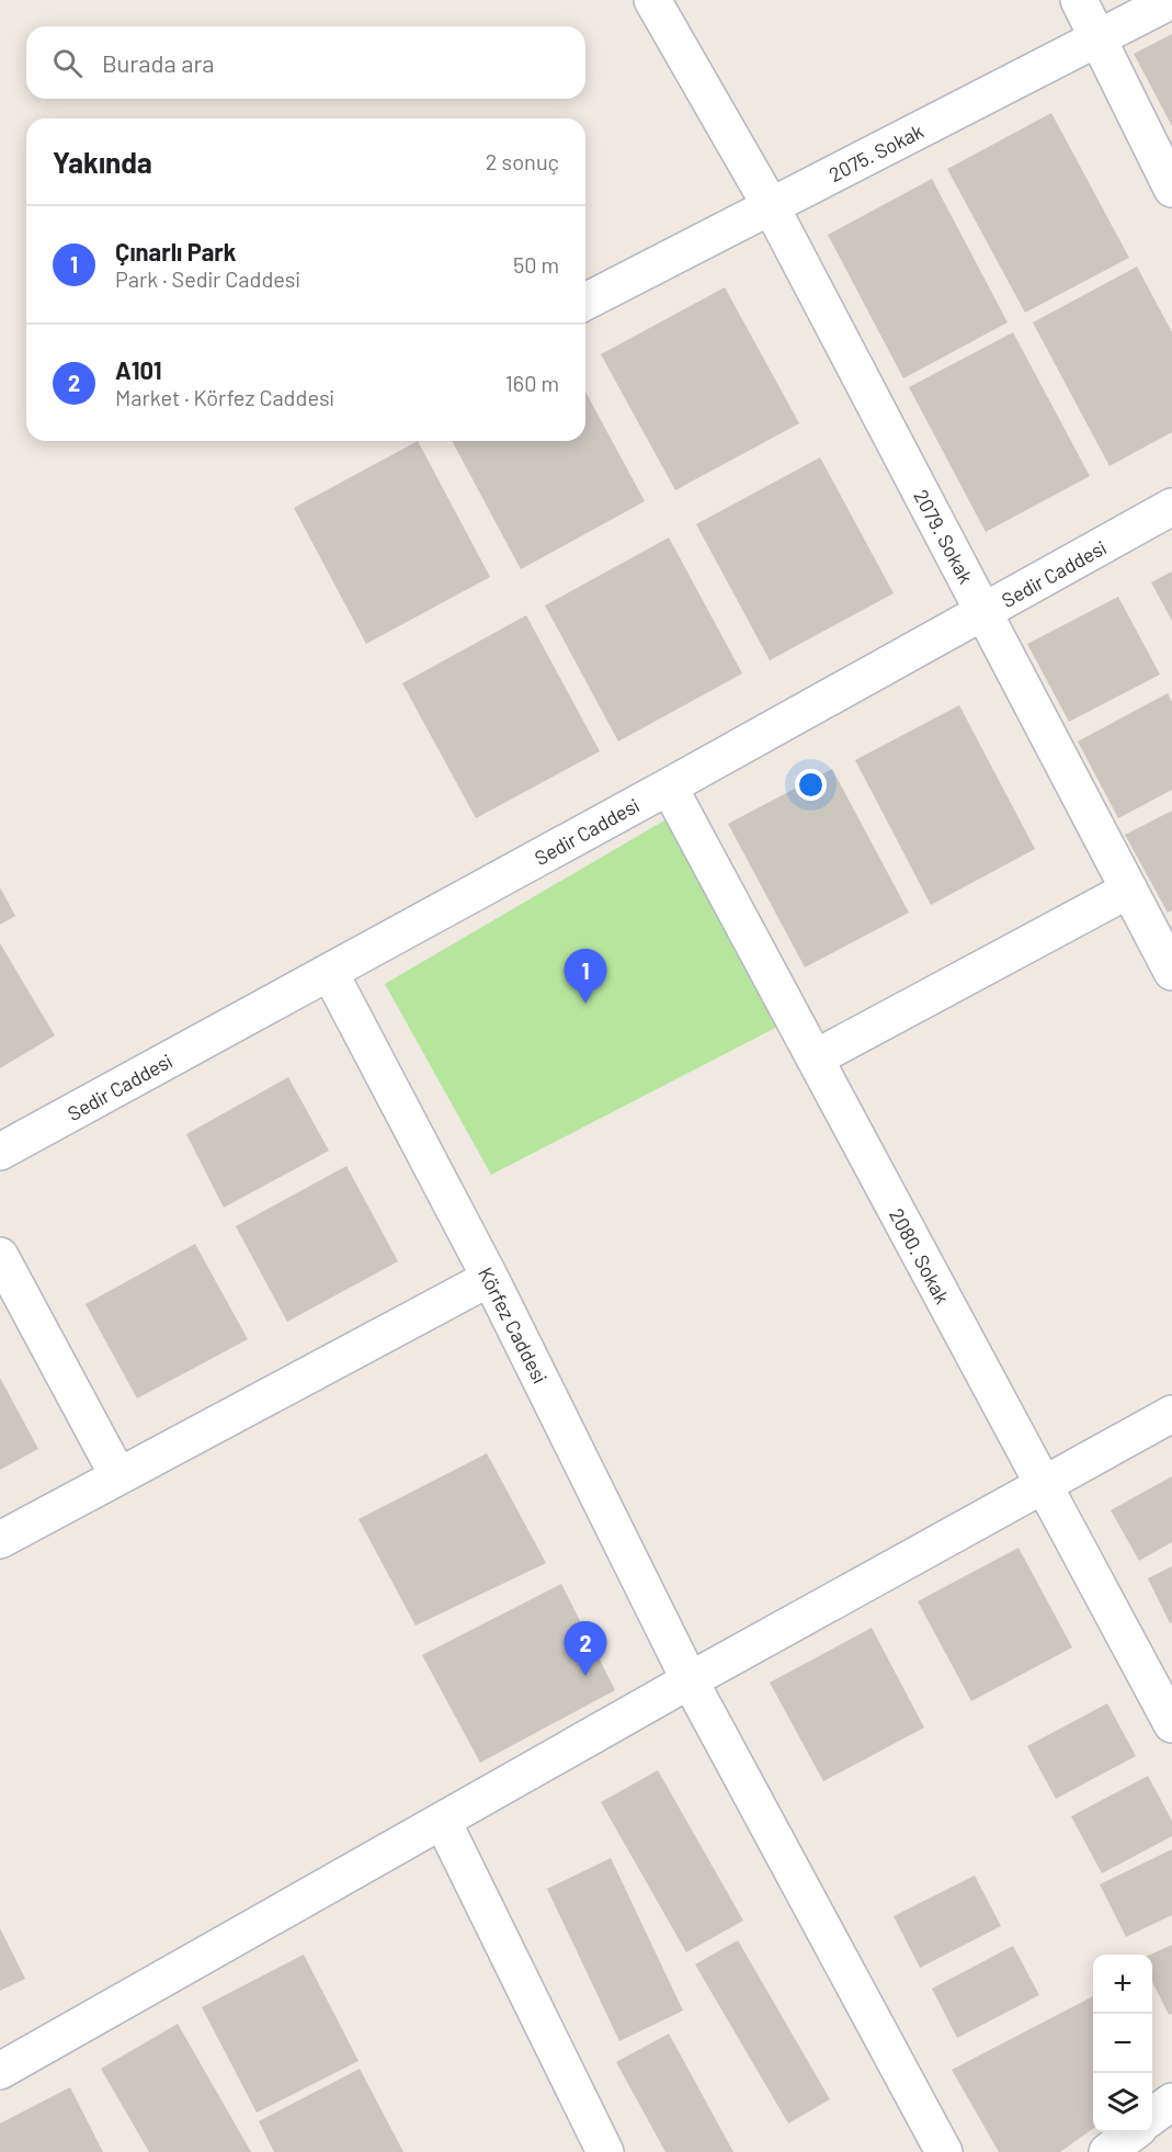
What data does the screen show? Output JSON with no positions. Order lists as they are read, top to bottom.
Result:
{
  "streets": {
    "street": [
      "2075. Sokak",
      "2079. Sokak",
      "Sedir Caddesi",
      "2080. Sokak",
      "Körfez Caddesi"
    ]
  },
  "crossings": [
    ["2075. Sokak", "2079. Sokak"],
    ["2079. Sokak", "Sedir Caddesi"],
    ["Sedir Caddesi", "2080. Sokak"],
    ["Sedir Caddesi", "Körfez Caddesi"]
  ],
  "page": {
    "search": "Burada ara",
    "heading": ["Yakında", "2 sonuç"],
    "list": [
      {
        "mark": "1",
        "name": "Çınarlı Park",
        "note": "Park · Sedir Caddesi",
        "value": "50 m"
      },
      {
        "mark": "2",
        "name": "A101",
        "note": "Market · Körfez Caddesi",
        "value": "160 m"
      }
    ],
    "pins": ["1", "2"],
    "map_buttons": ["+", "−"]
  }
}
